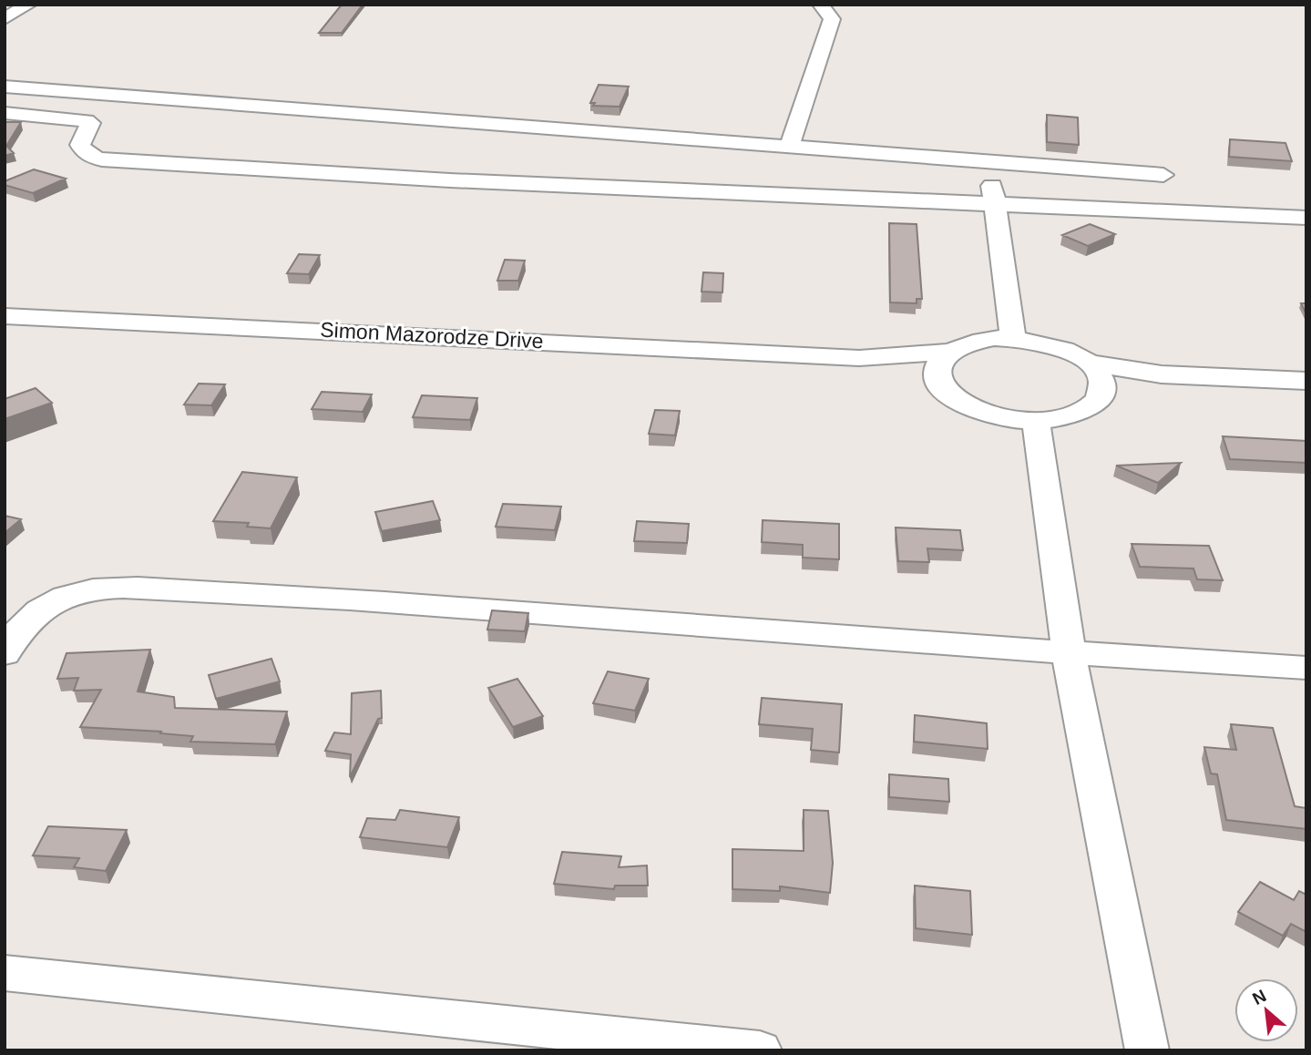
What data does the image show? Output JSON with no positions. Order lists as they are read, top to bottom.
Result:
{
  "streets": {
    "street": ["Simon Mazorodze Drive"]
  },
  "north": "top left"
}
